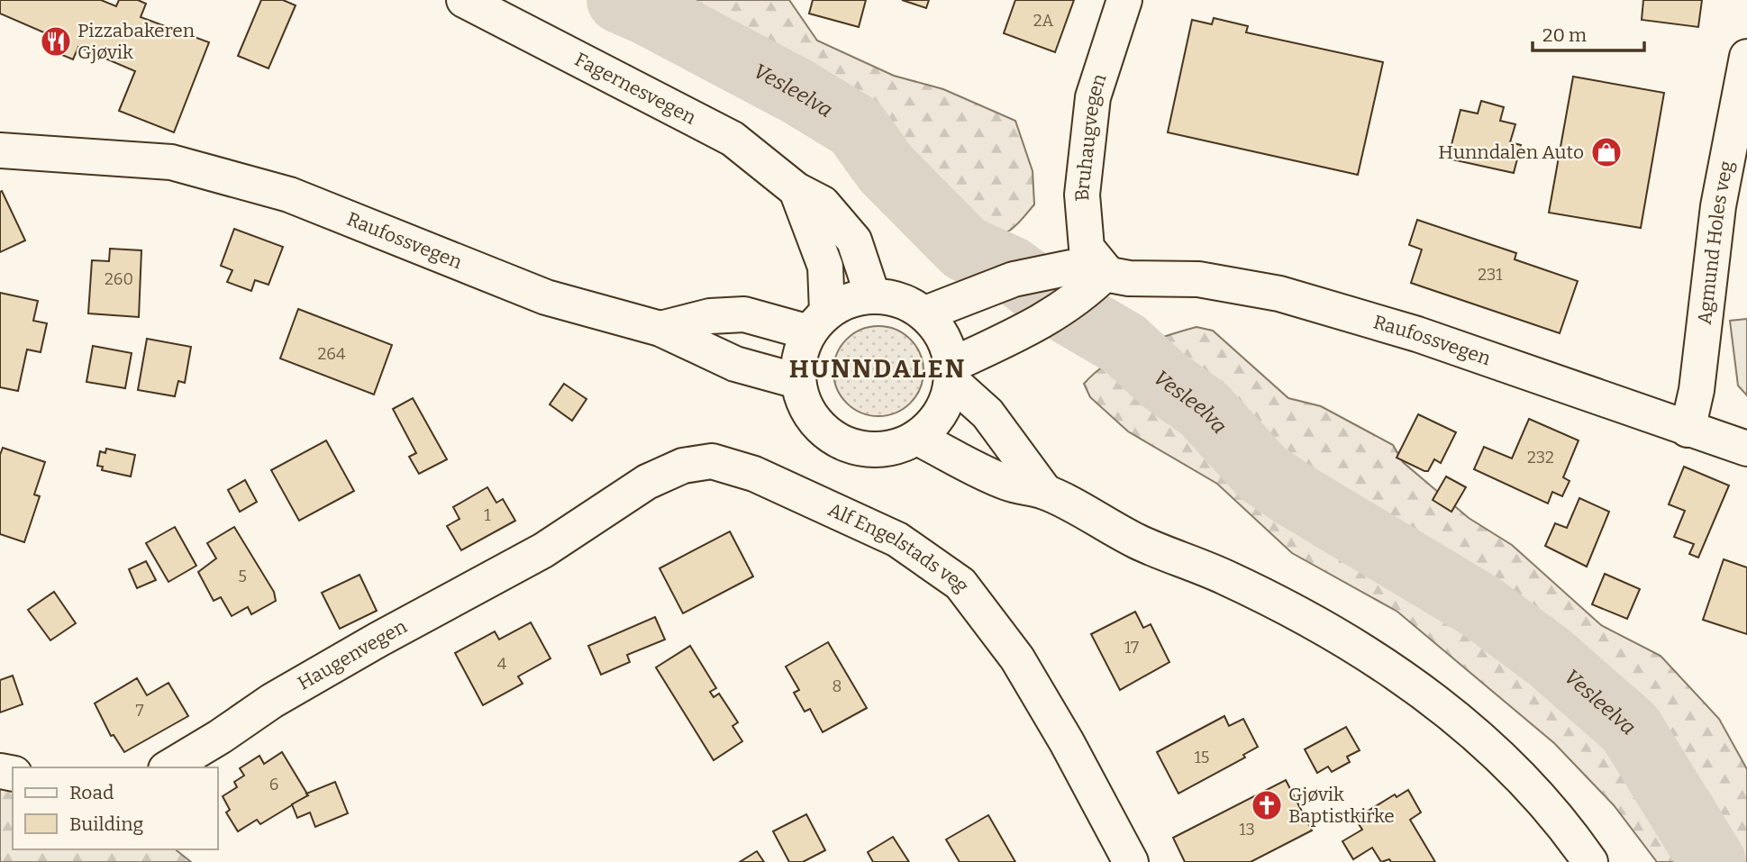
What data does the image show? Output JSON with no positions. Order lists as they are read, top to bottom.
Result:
{
  "streets": {
    "main road": [
      "Fagernesvegen",
      "Bruhaugvegen",
      "Raufossvegen",
      "Agmund Holes veg",
      "Alf Engelstads veg",
      "Haugenvegen"
    ]
  },
  "crossings": [
    ["Fagernesvegen", "Raufossvegen"],
    ["Bruhaugvegen", "Raufossvegen"],
    ["Raufossvegen", "Agmund Holes veg"],
    ["Alf Engelstads veg", "Haugenvegen"]
  ],
  "districts": ["HUNNDALEN"],
  "water": ["Vesleelva"],
  "places": {
    "restaurant": ["Pizzabakeren Gjøvik"],
    "shop": ["Hunndalen Auto"],
    "church": ["Gjøvik Baptistkirke"]
  },
  "house_numbers": [
    "2A",
    "231",
    "260",
    "264",
    "232",
    "1",
    "5",
    "17",
    "4",
    "8",
    "7",
    "15",
    "6",
    "13"
  ],
  "legend": ["Road", "Building"],
  "scale_bar": "20 m"
}
